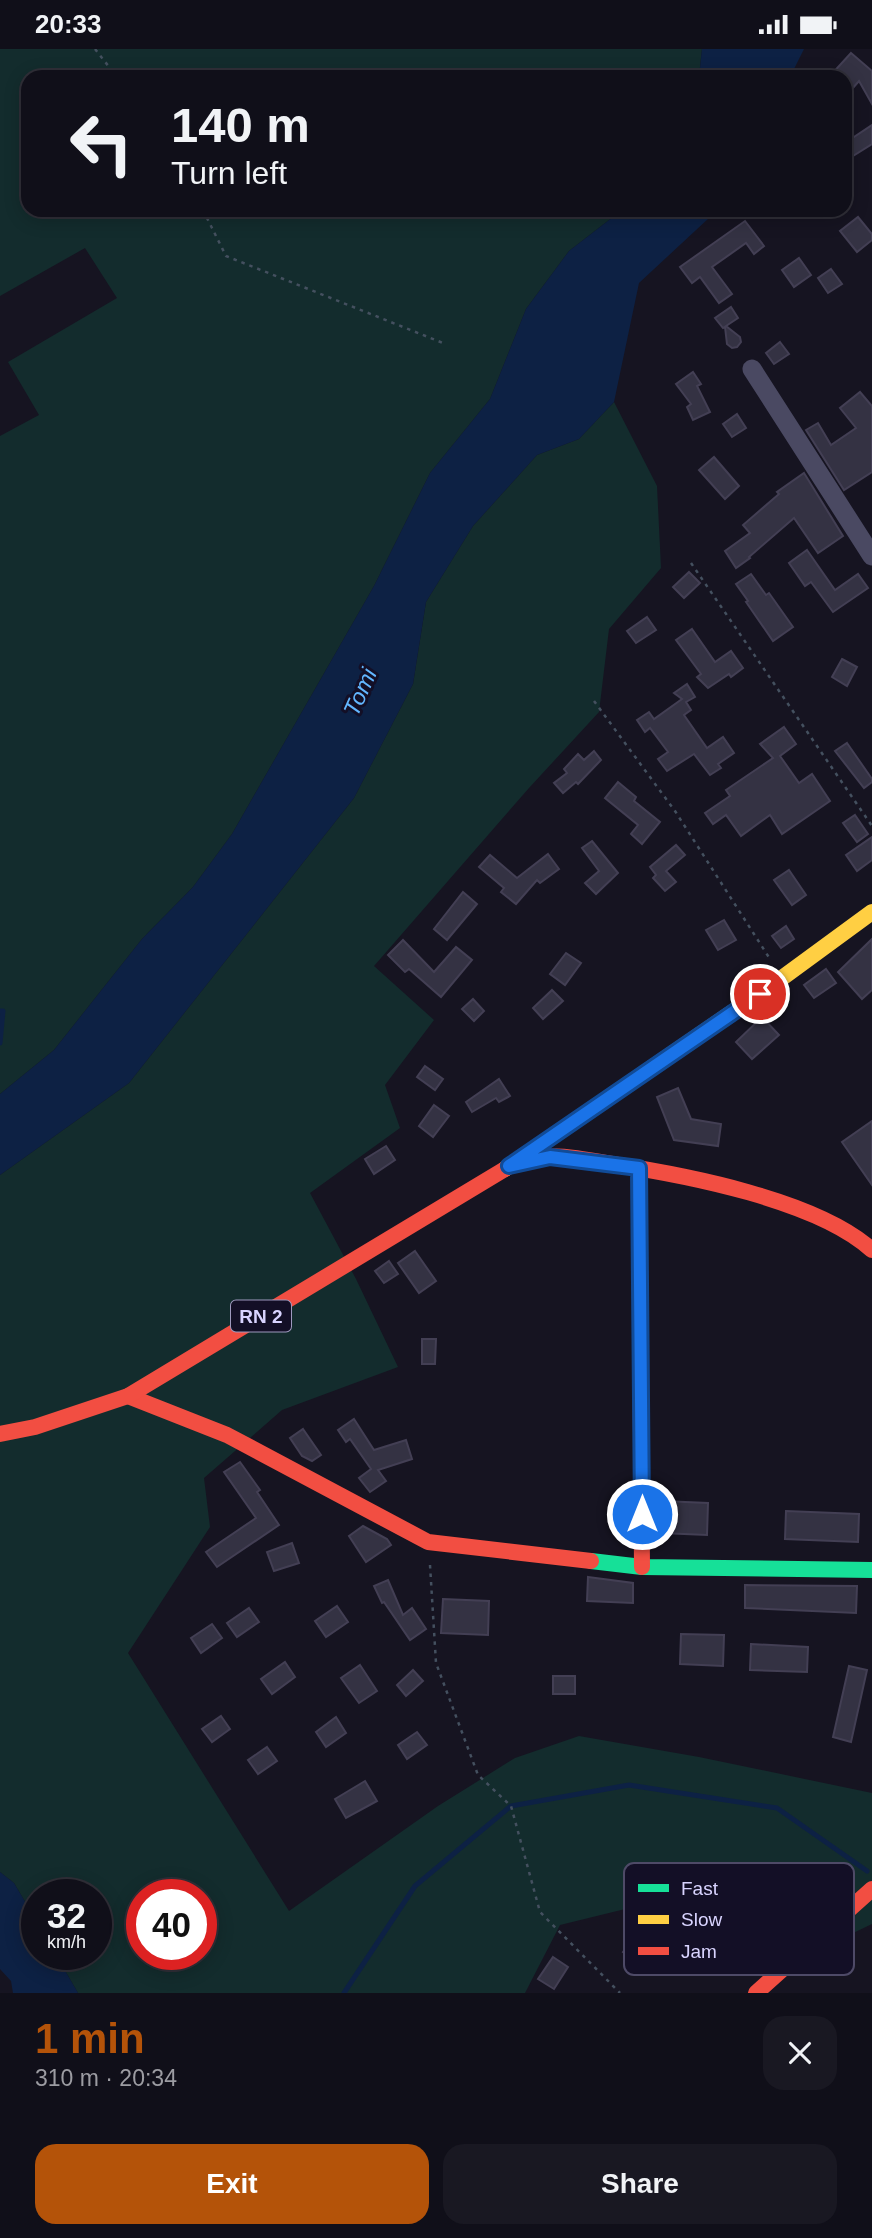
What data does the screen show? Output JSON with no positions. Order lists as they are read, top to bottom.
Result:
{
  "streets": {
    "main road": ["RN 2"]
  },
  "water": ["Tomi"],
  "legend": ["Fast", "Slow", "Jam"],
  "page": {
    "status": "20:33",
    "turn": ["140 m", "Turn left"],
    "speed": "32 km/h",
    "limit": "40",
    "heading": ["1 min", "310 m · 20:34"],
    "buttons": ["Exit", "Share"]
  }
}
